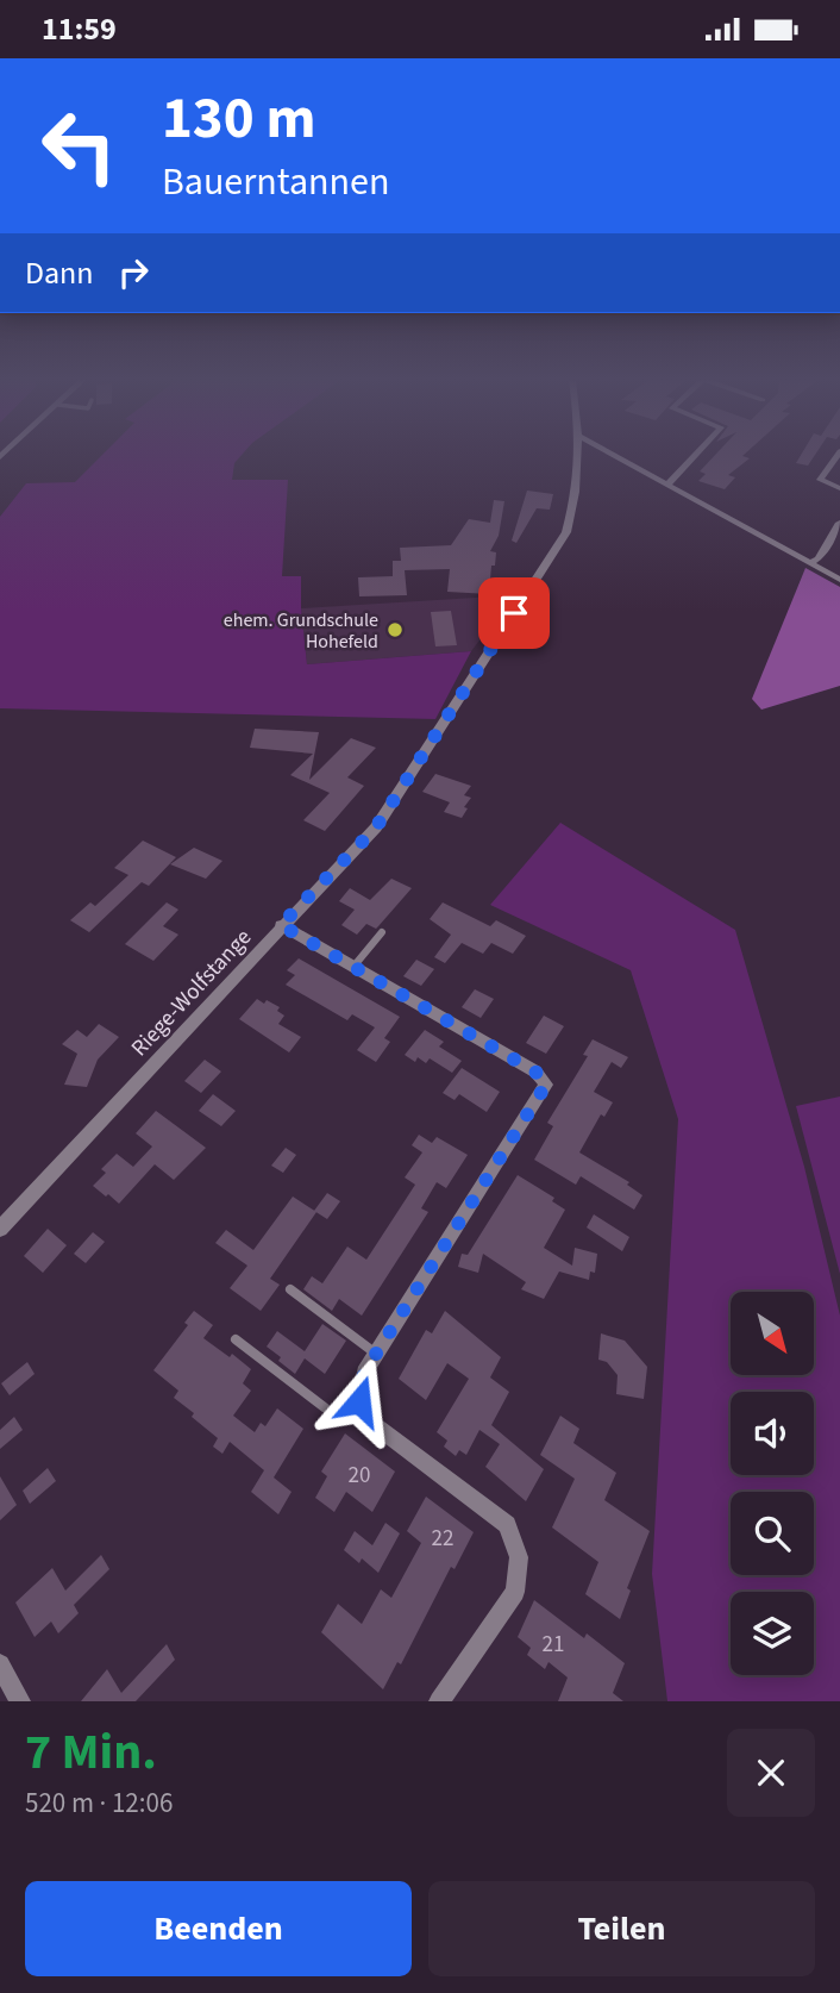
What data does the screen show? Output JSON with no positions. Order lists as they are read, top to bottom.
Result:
{
  "streets": {
    "street": ["Riege-Wolfstange"]
  },
  "places": ["ehem. Grundschule Hohefeld"],
  "house_numbers": ["20", "22", "21"],
  "north": "bottom right",
  "page": {
    "status": "11:59",
    "turn": ["130 m", "Bauerntannen"],
    "then": "Dann",
    "heading": ["7 Min.", "520 m · 12:06"],
    "buttons": ["Beenden", "Teilen"]
  }
}
